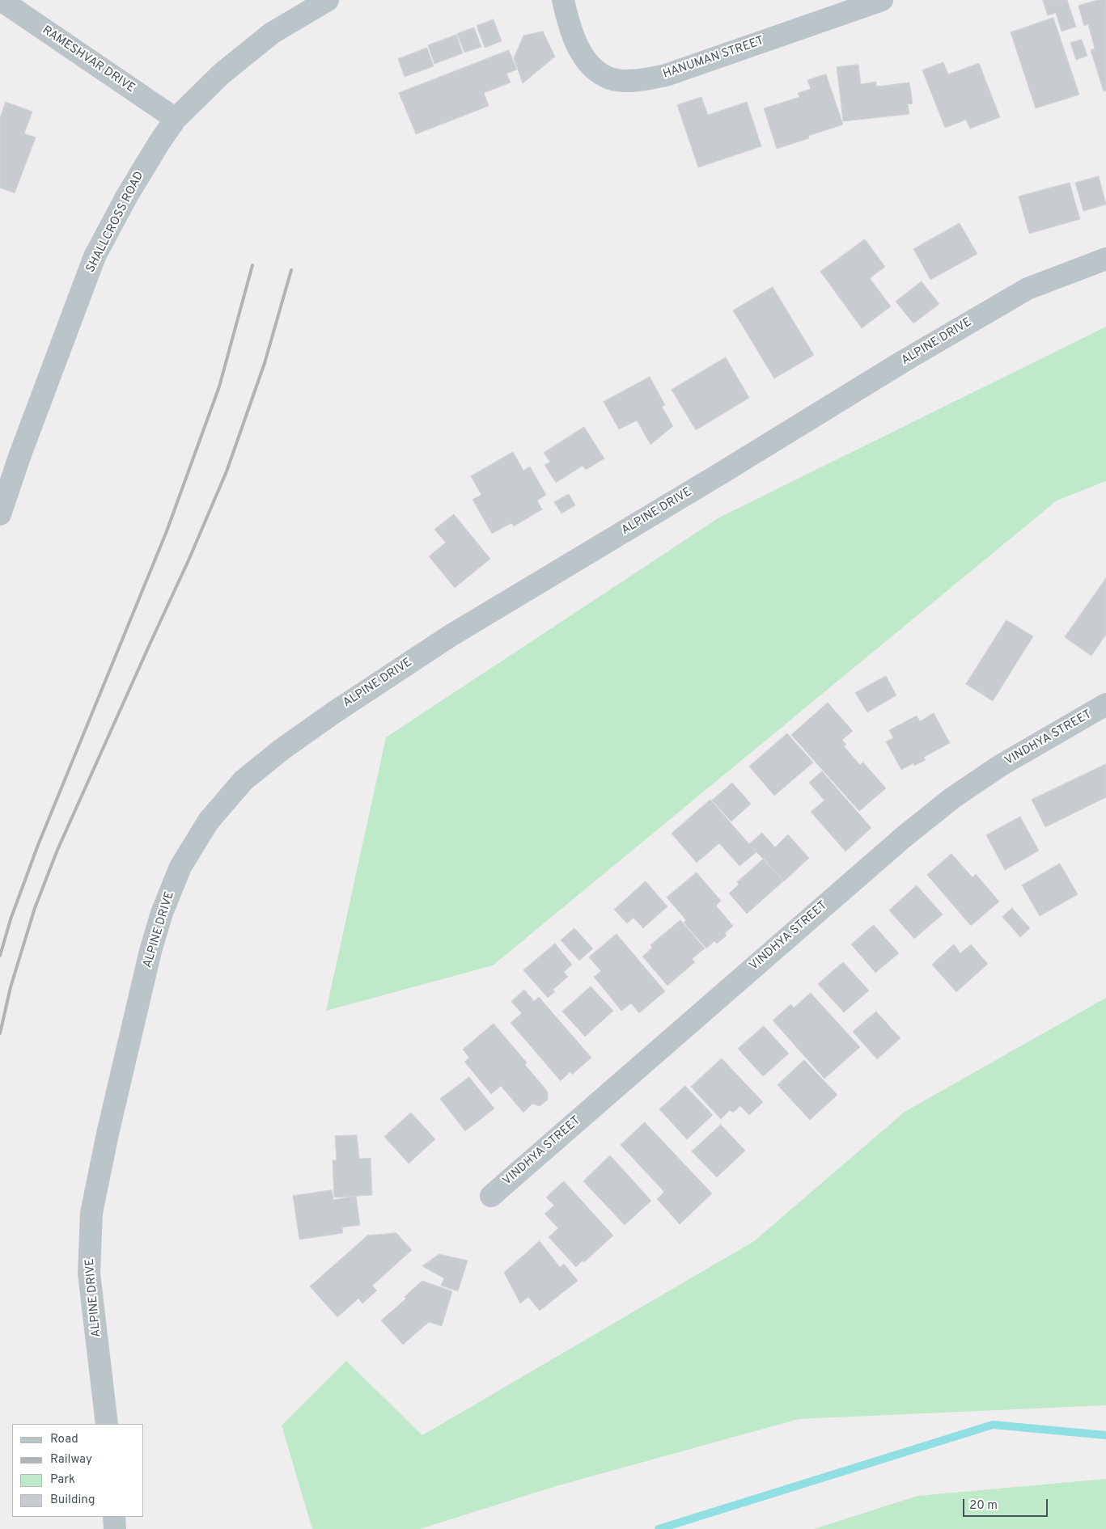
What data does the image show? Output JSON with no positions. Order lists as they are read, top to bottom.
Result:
{
  "streets": {
    "street": [
      "HANUMAN STREET",
      "RAMESHVAR DRIVE",
      "SHALLCROSS ROAD",
      "ALPINE DRIVE",
      "VINDHYA STREET"
    ]
  },
  "crossings": [
    ["RAMESHVAR DRIVE", "SHALLCROSS ROAD"]
  ],
  "legend": [
    "Road",
    "Railway",
    "Park",
    "Building"
  ],
  "scale_bar": "20 m"
}
